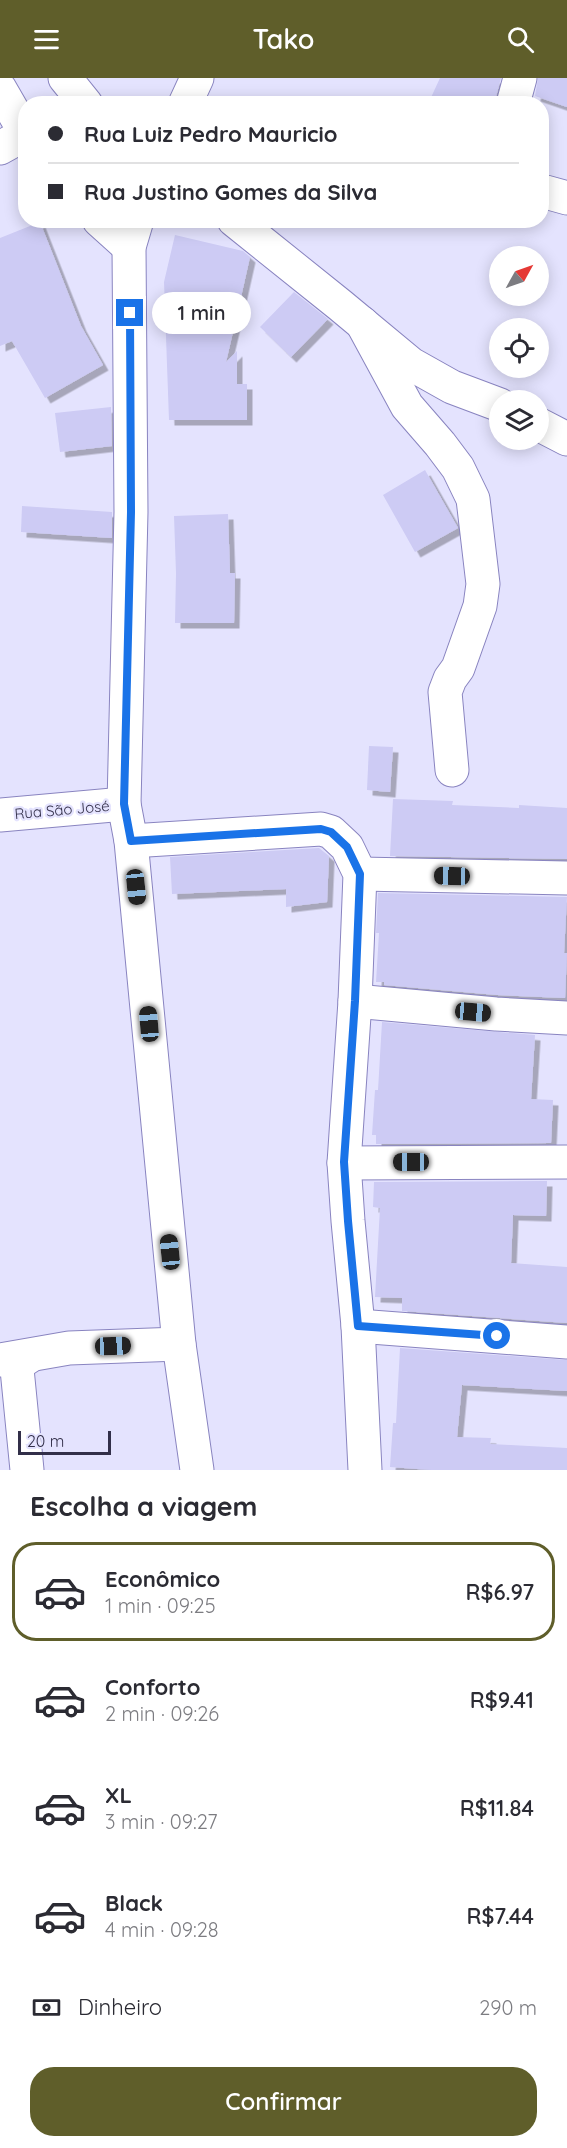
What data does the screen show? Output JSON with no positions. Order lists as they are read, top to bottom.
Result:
{
  "streets": {
    "street": ["Rua São José"]
  },
  "scale_bar": "20 m",
  "north": "top right",
  "page": {
    "header": "Tako",
    "banner": ["Rua Luiz Pedro Mauricio", "Rua Justino Gomes da Silva"],
    "bubble": "1 min",
    "scale": "20 m",
    "heading": "Escolha a viagem",
    "list": [
      {
        "name": "Econômico",
        "note": "1 min · 09:25",
        "value": "R$6.97"
      },
      {
        "name": "Conforto",
        "note": "2 min · 09:26",
        "value": "R$9.41"
      },
      {
        "name": "XL",
        "note": "3 min · 09:27",
        "value": "R$11.84"
      },
      {
        "name": "Black",
        "note": "4 min · 09:28",
        "value": "R$7.44"
      }
    ],
    "pay": ["Dinheiro", "290 m"],
    "buttons": "Confirmar"
  }
}
